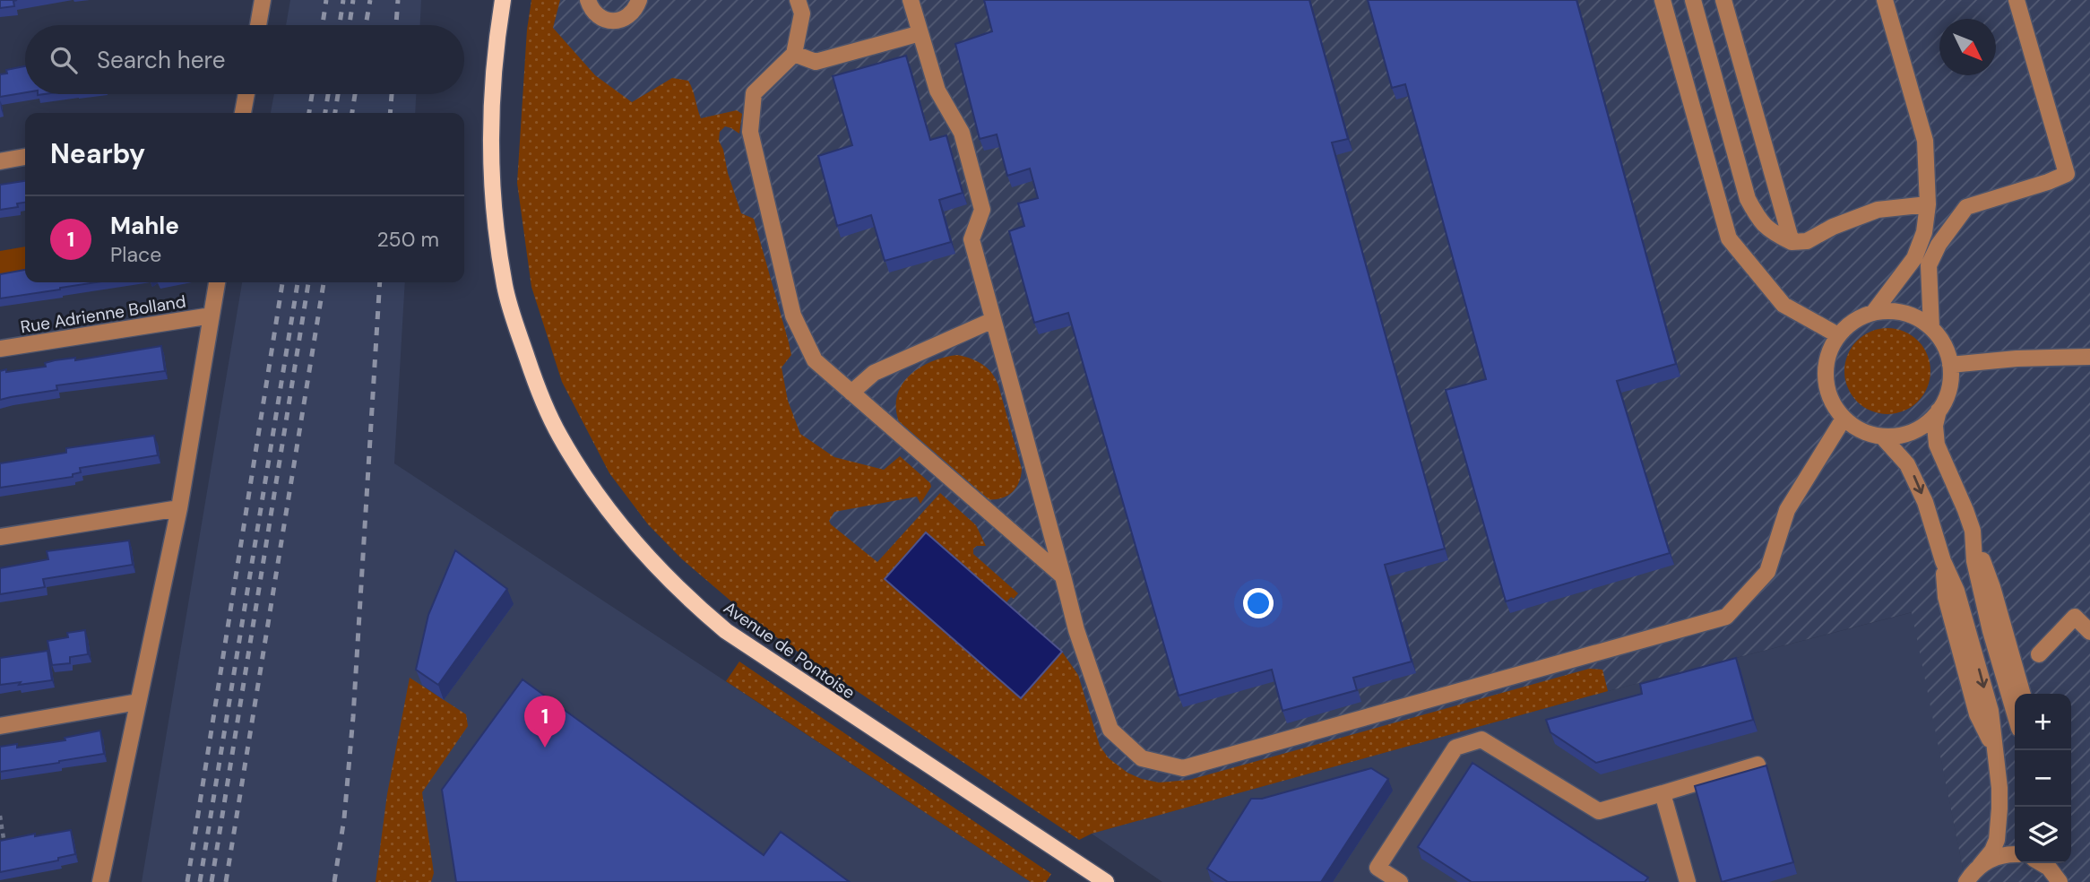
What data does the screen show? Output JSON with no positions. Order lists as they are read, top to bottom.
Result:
{
  "streets": {
    "main road": ["Avenue de Pontoise"],
    "street": ["Rue Adrienne Bolland"]
  },
  "north": "bottom right",
  "page": {
    "search": "Search here",
    "heading": "Nearby",
    "list": [
      {
        "mark": "1",
        "name": "Mahle",
        "note": "Place",
        "value": "250 m"
      }
    ],
    "map_buttons": ["+", "−"],
    "pins": "1"
  }
}
